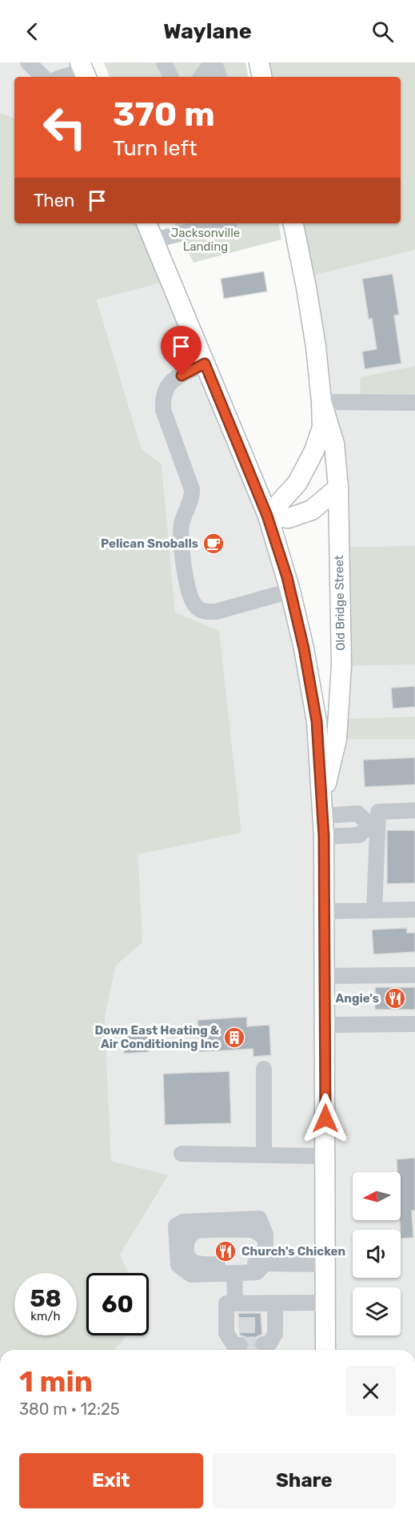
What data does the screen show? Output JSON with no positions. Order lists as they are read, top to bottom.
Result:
{
  "streets": {
    "main road": ["Old Bridge Street"]
  },
  "parks": ["Jacksonville Landing"],
  "places": {
    "cafe": ["Pelican Snoballs"],
    "restaurant": ["Angie's", "Church's Chicken"],
    "building": ["Down East Heating & Air Conditioning Inc"]
  },
  "north": "left",
  "page": {
    "header": "Waylane",
    "turn": ["370 m", "Turn left"],
    "then": "Then",
    "speed": "58 km/h",
    "limit": "60",
    "heading": ["1 min", "380 m · 12:25"],
    "buttons": ["Exit", "Share"]
  }
}
